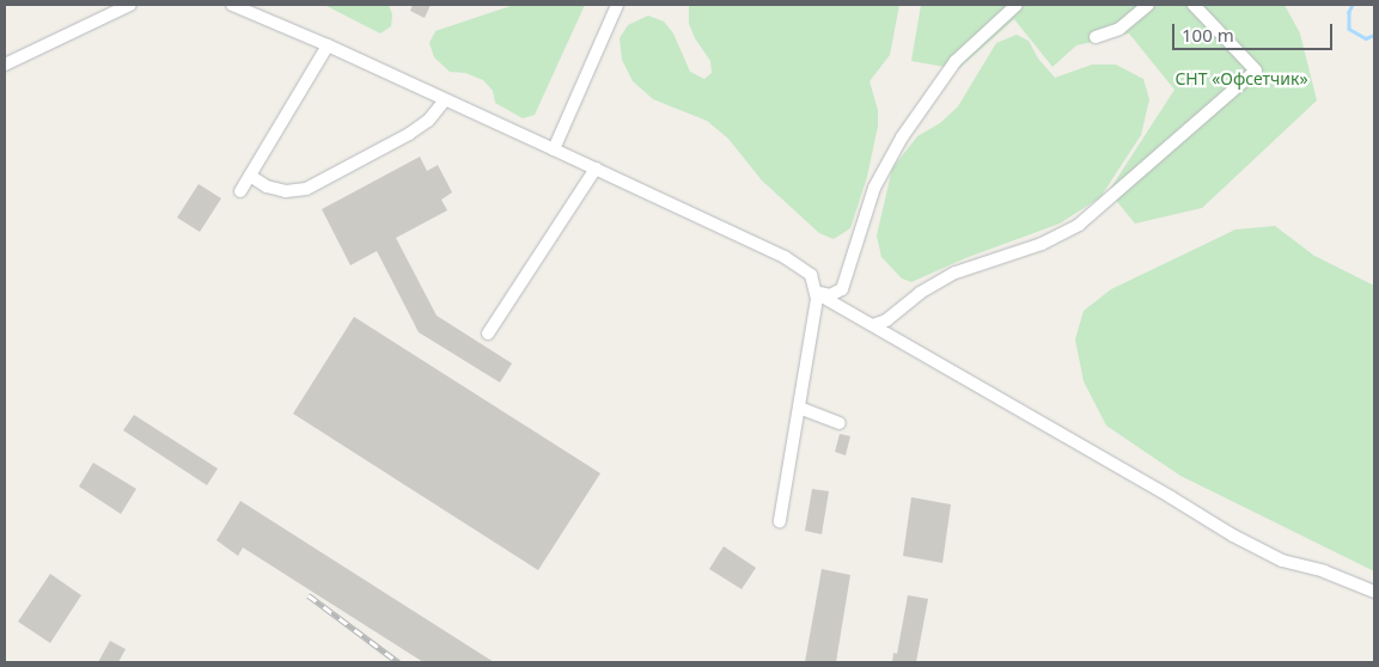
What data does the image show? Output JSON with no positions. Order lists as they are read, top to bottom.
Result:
{
  "parks": ["СНТ «Офсетчик»"],
  "scale_bar": "100 m"
}
